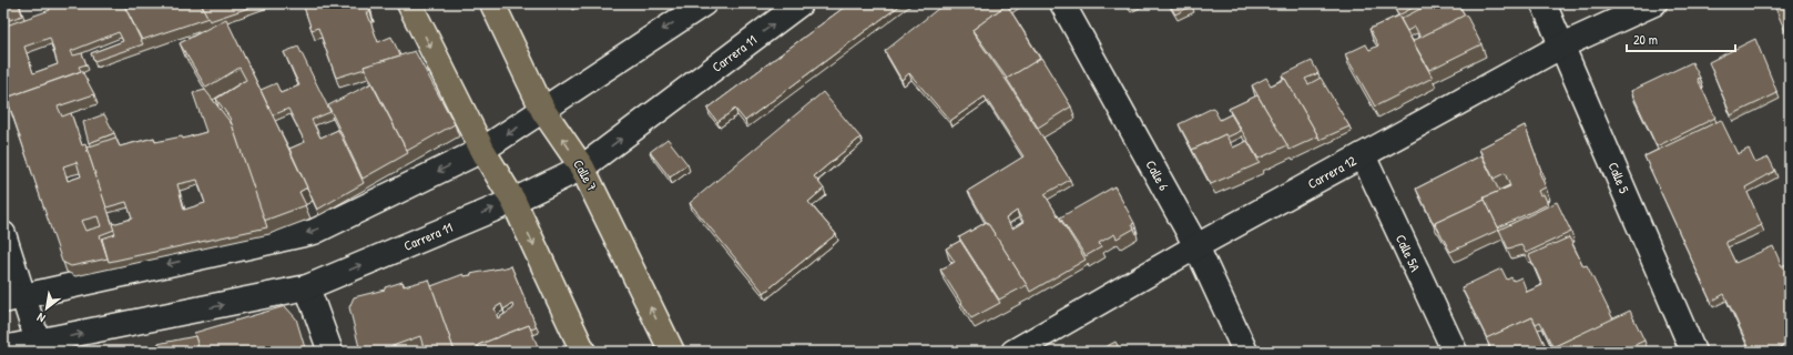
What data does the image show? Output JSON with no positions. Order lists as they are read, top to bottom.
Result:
{
  "streets": {
    "main road": ["Calle 7"],
    "street": [
      "Carrera 11",
      "Carrera 12",
      "Calle 6",
      "Calle 5",
      "Calle 5A"
    ]
  },
  "crossings": [
    ["Carrera 11", "Calle 7"],
    ["Carrera 12", "Calle 6"],
    ["Carrera 12", "Calle 5"],
    ["Carrera 12", "Calle 5A"]
  ],
  "scale_bar": "20 m",
  "north": "bottom left"
}
